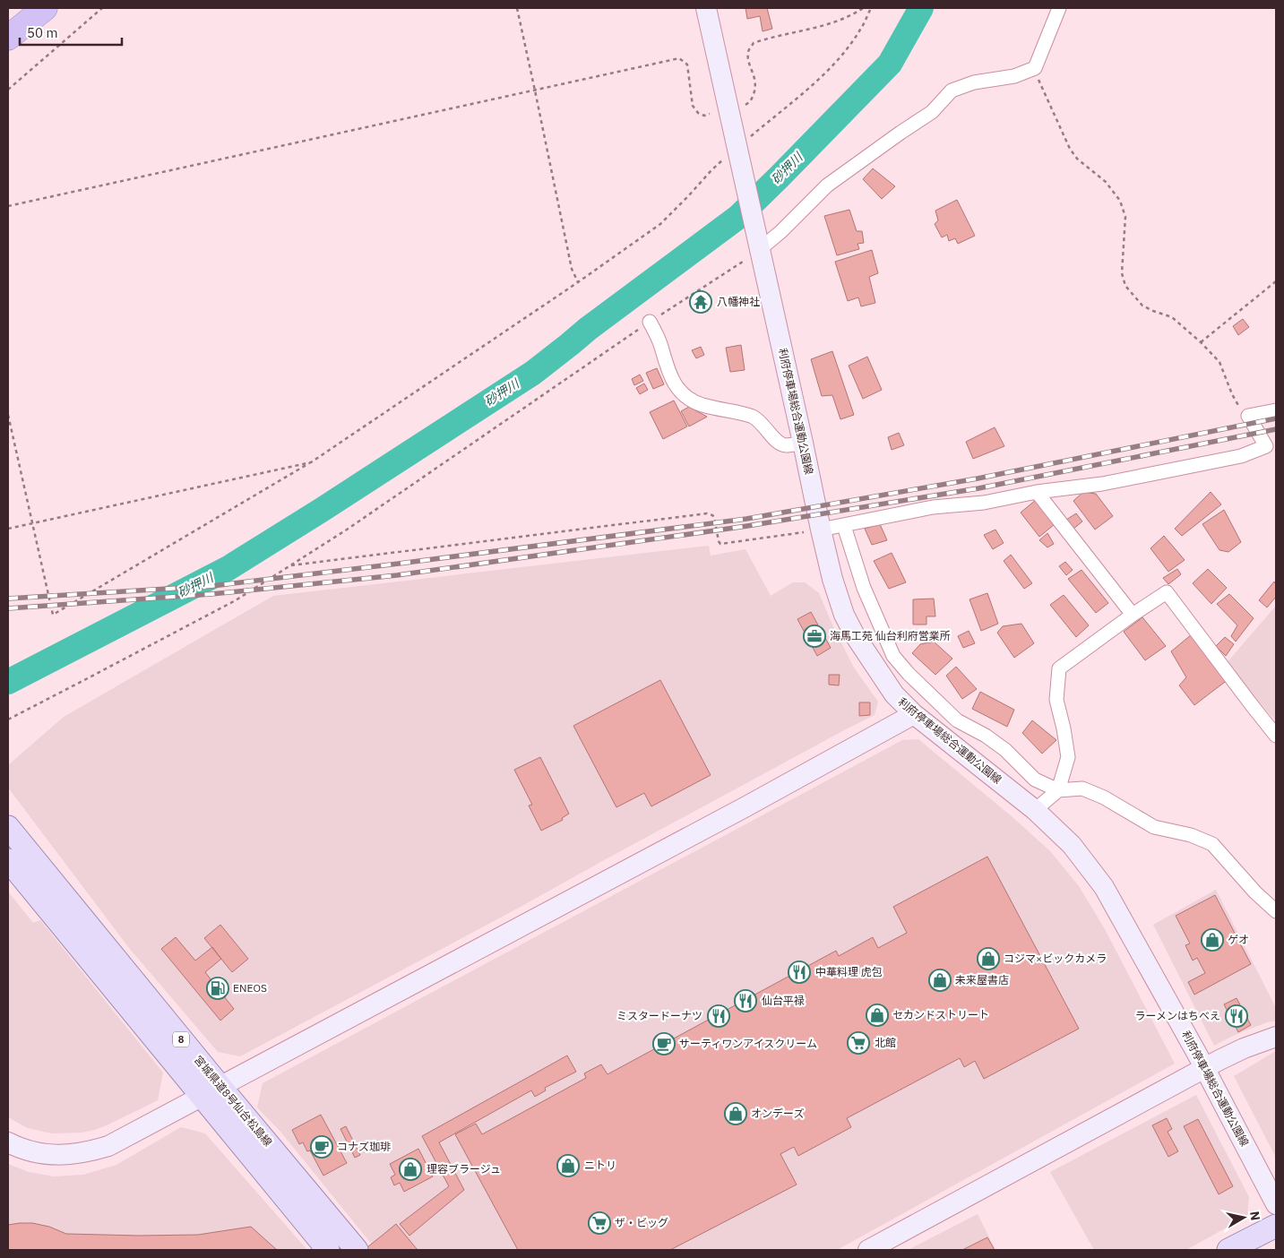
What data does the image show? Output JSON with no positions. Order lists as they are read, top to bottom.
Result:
{
  "streets": {
    "main road": ["8", "宮城県道8号仙台松島線"],
    "street": ["利府停車場総合運動公園線"]
  },
  "water": ["砂押川"],
  "places": {
    "temple": ["八幡神社"],
    "office": ["海馬工苑 仙台利府営業所"],
    "shop": [
      "ゲオ",
      "コジマ×ビックカメラ",
      "未来屋書店",
      "セカンドストリート",
      "オンデーズ",
      "ニトリ",
      "理容ブラージュ"
    ],
    "restaurant": [
      "中華料理 虎包",
      "仙台平禄",
      "ミスタードーナツ",
      "ラーメンはちべえ"
    ],
    "fuel station": ["ENEOS"],
    "supermarket": ["北館", "ザ・ビッグ"],
    "cafe": ["サーティワンアイスクリーム", "コナズ珈琲"]
  },
  "scale_bar": "50 m",
  "north": "right"
}
